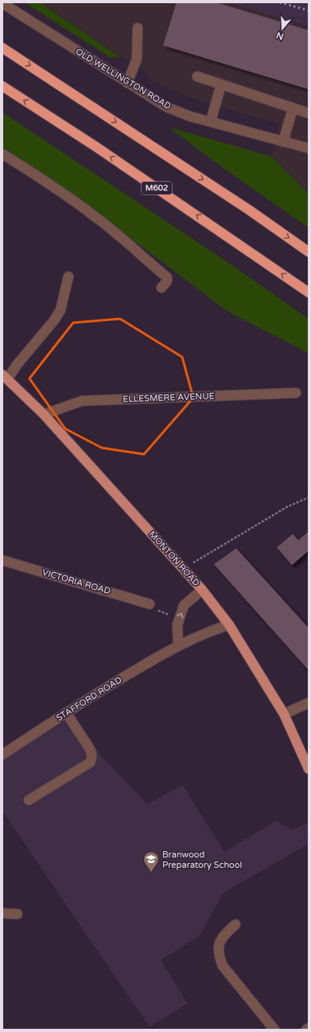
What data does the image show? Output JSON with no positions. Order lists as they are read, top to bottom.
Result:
{
  "streets": {
    "highway": ["M602"],
    "main road": ["MONTON ROAD"],
    "street": [
      "OLD WELLINGTON ROAD",
      "ELLESMERE AVENUE",
      "VICTORIA ROAD",
      "STAFFORD ROAD"
    ]
  },
  "crossings": [
    ["ELLESMERE AVENUE", "MONTON ROAD"],
    ["MONTON ROAD", "STAFFORD ROAD"]
  ],
  "places": {
    "school or university": ["Branwood Preparatory School"]
  },
  "north": "bottom"
}
